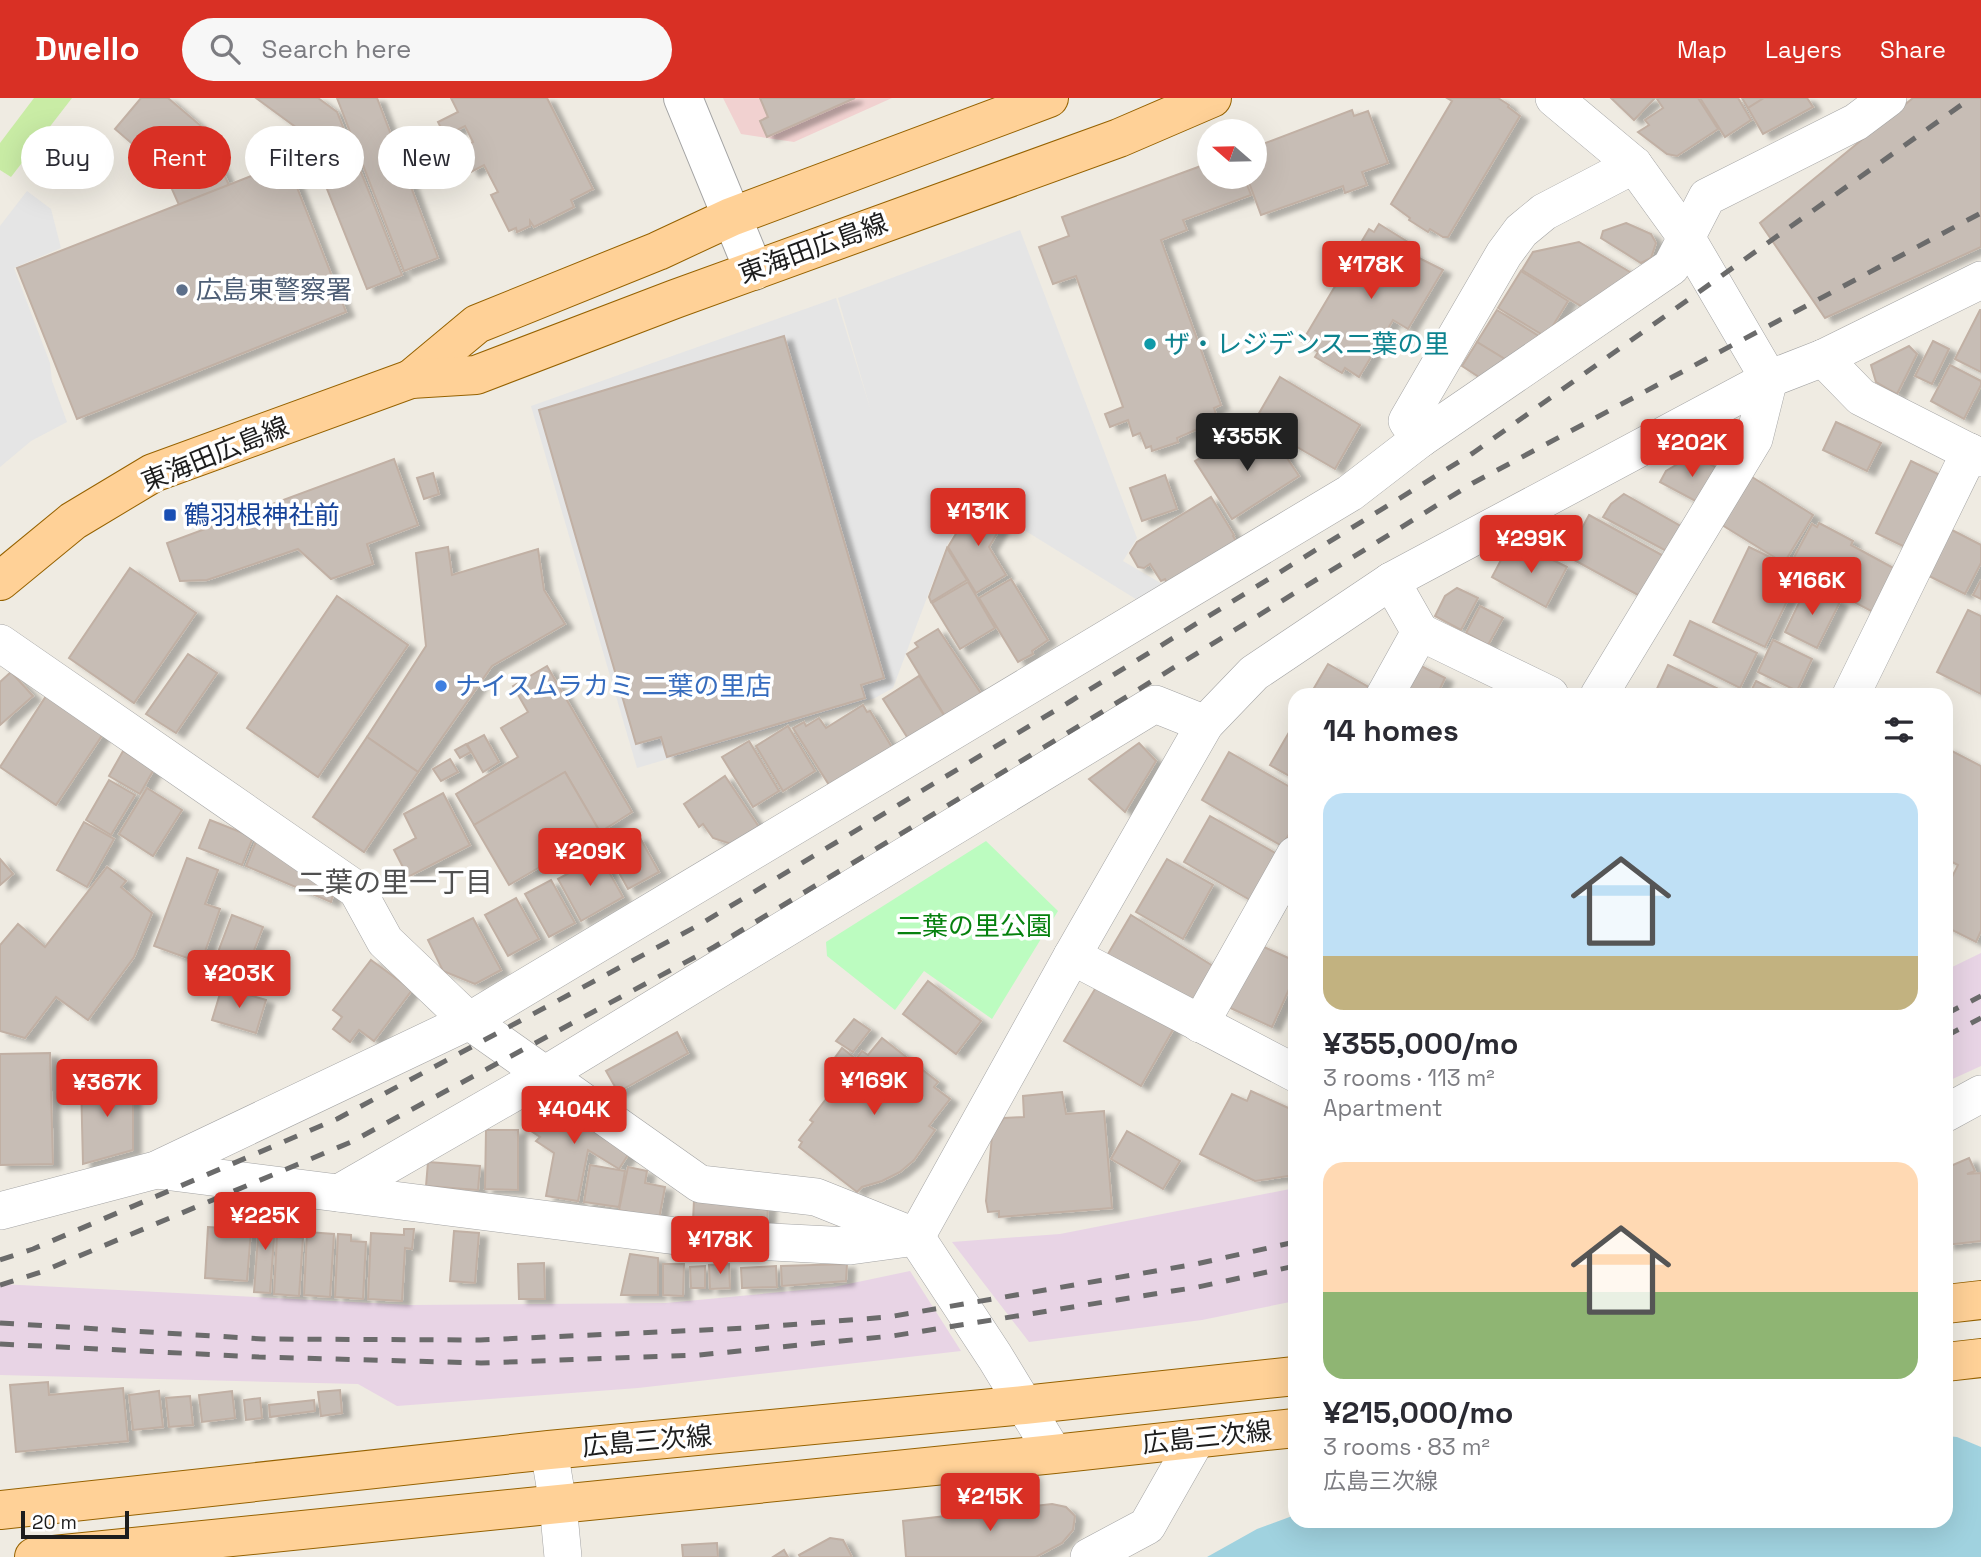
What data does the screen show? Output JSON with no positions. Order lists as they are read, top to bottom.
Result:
{
  "streets": {
    "main road": ["東海田広島線", "広島三次線"]
  },
  "districts": ["二葉の里一丁目"],
  "parks": ["二葉の里公園"],
  "places": {
    "other": ["広島東警察署", "ザ・レジデンス二葉の里", "ナイスムラカミ 二葉の里店"],
    "transit": ["鶴羽根神社前"]
  },
  "scale_bar": "20 m",
  "north": "left",
  "page": {
    "header": "Dwello",
    "search": "Search here",
    "nav": ["Map", "Layers", "Share"],
    "chip": [
      "Buy",
      "Rent",
      "Filters",
      "New"
    ],
    "price": [
      "¥178K",
      "¥355K",
      "¥202K",
      "¥131K",
      "¥299K",
      "¥166K",
      "¥209K",
      "¥203K",
      "¥169K",
      "¥367K",
      "¥404K",
      "¥225K",
      "¥178K",
      "¥215K"
    ],
    "heading": "14 homes",
    "list": [
      {
        "name": "¥355,000/mo",
        "note": "3 rooms · 113 m² · Apartment"
      },
      {
        "name": "¥215,000/mo",
        "note": "3 rooms · 83 m² · 広島三次線"
      }
    ],
    "scale": "20 m"
  }
}
